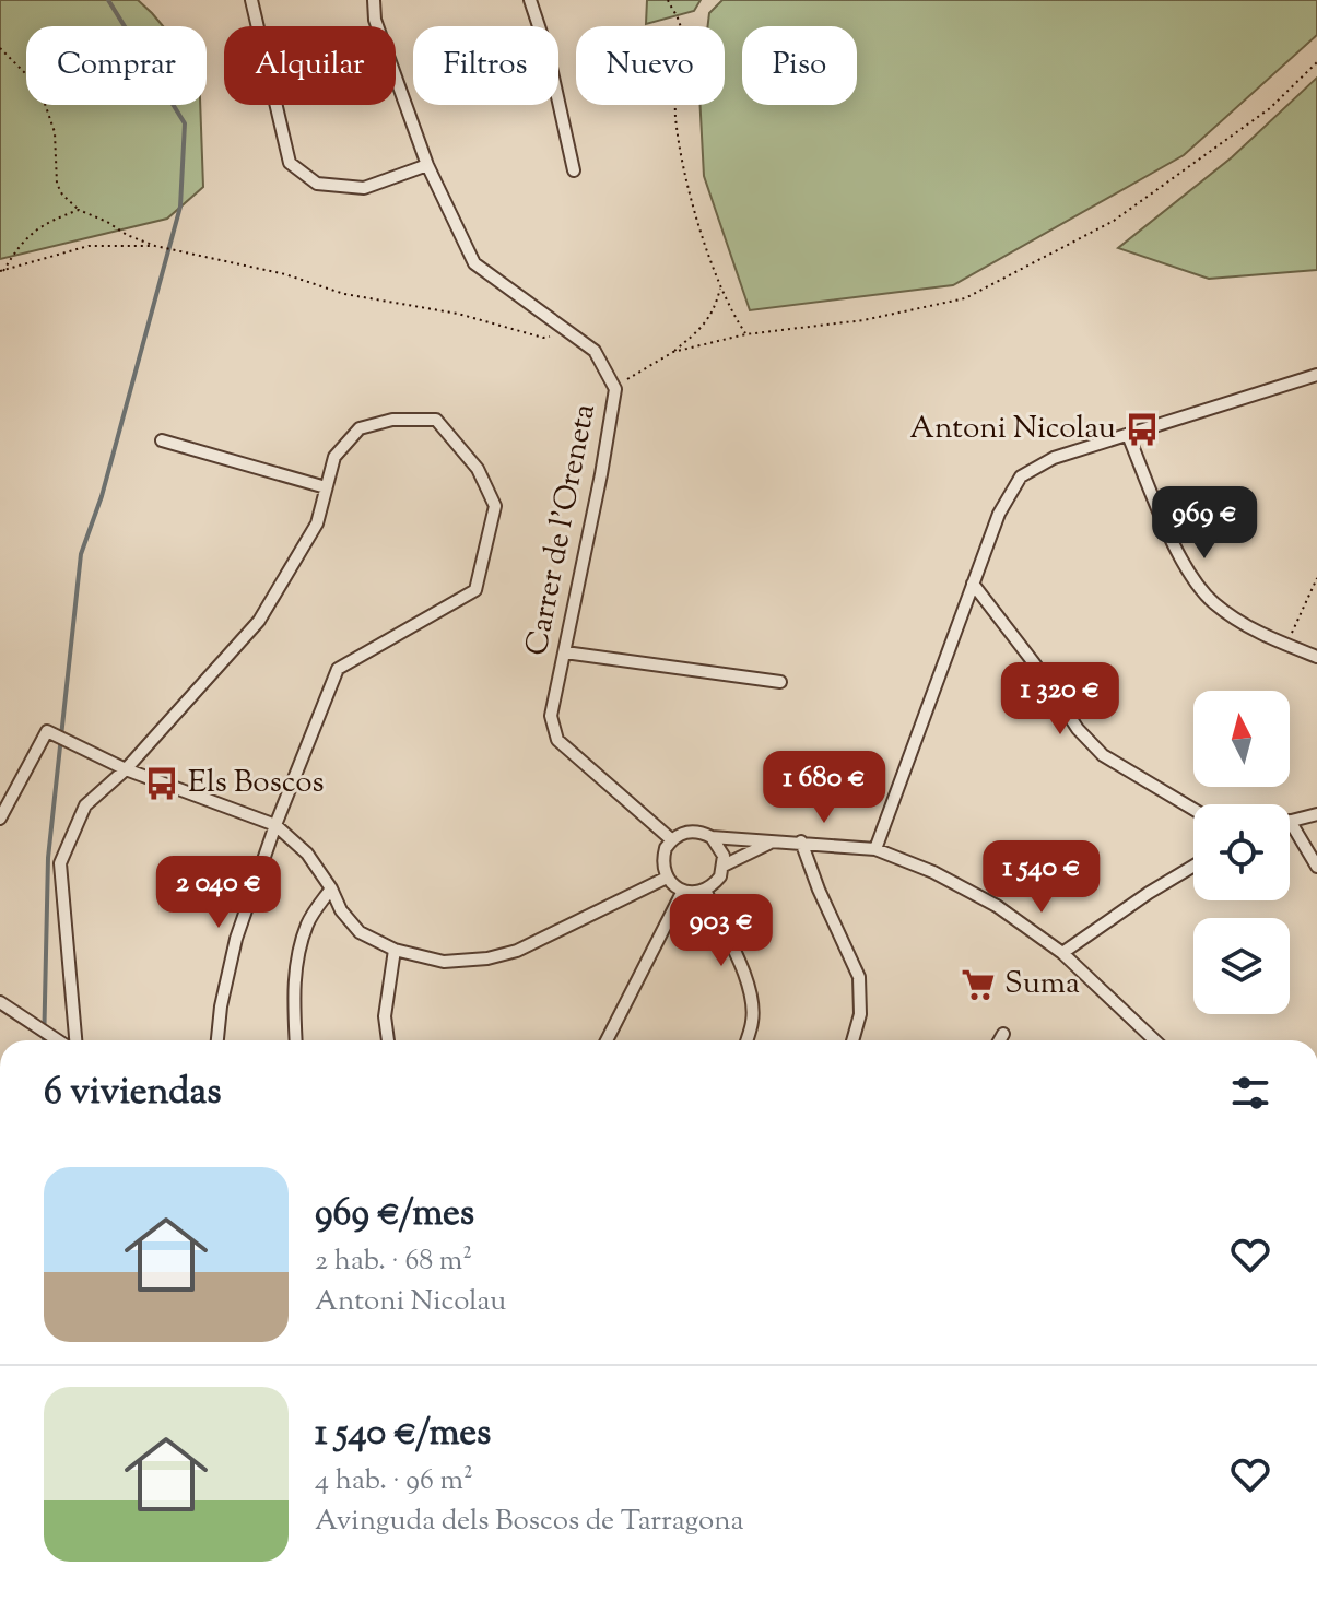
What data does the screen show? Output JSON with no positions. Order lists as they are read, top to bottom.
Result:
{
  "streets": {
    "street": ["Carrer de l'Oreneta"]
  },
  "places": {
    "bus stop": ["Antoni Nicolau", "Els Boscos"],
    "supermarket": ["Suma"]
  },
  "north": "top",
  "page": {
    "chip": [
      "Comprar",
      "Alquilar",
      "Filtros",
      "Nuevo",
      "Piso"
    ],
    "price": [
      "969 €",
      "1 320 €",
      "1 680 €",
      "1 540 €",
      "2 040 €",
      "903 €"
    ],
    "heading": "6 viviendas",
    "list": [
      {
        "name": "969 €/mes",
        "note": "2 hab. · 68 m² · Antoni Nicolau"
      },
      {
        "name": "1 540 €/mes",
        "note": "4 hab. · 96 m² · Avinguda dels Boscos de Tarragona"
      }
    ]
  }
}
